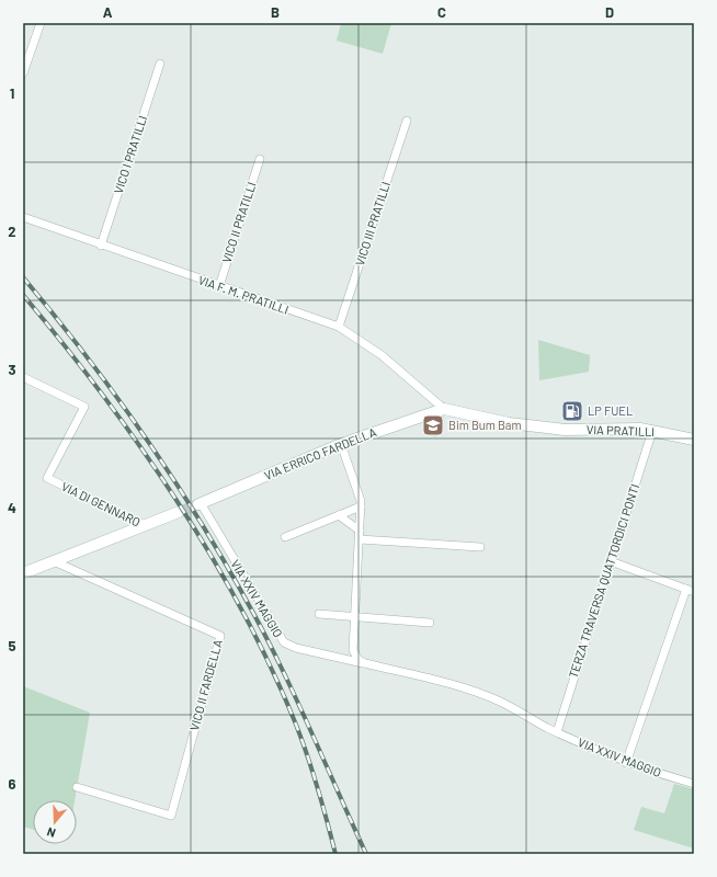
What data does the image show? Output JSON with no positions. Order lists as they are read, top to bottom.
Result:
{
  "streets": {
    "street": [
      "VICO I PRATILLI",
      "VICO II PRATILLI",
      "VICO III PRATILLI",
      "VIA F. M. PRATILLI",
      "VIA PRATILLI",
      "VIA ERRICO FARDELLA",
      "VIA DI GENNARO",
      "TERZA TRAVERSA QUATTORDICI PONTI",
      "VIA XXIV MAGGIO",
      "VICO II FARDELLA"
    ]
  },
  "crossings": [
    ["VICO I PRATILLI", "VIA F. M. PRATILLI"],
    ["VICO II PRATILLI", "VIA F. M. PRATILLI"],
    ["VICO III PRATILLI", "VIA F. M. PRATILLI"],
    ["VIA F. M. PRATILLI", "VIA PRATILLI"],
    ["VIA F. M. PRATILLI", "VIA ERRICO FARDELLA"],
    ["VIA PRATILLI", "VIA ERRICO FARDELLA"],
    ["VIA PRATILLI", "TERZA TRAVERSA QUATTORDICI PONTI"],
    ["VIA ERRICO FARDELLA", "VIA XXIV MAGGIO"],
    ["TERZA TRAVERSA QUATTORDICI PONTI", "VIA XXIV MAGGIO"]
  ],
  "places": {
    "fuel station": ["LP FUEL"],
    "school or university": ["Bim Bum Bam"]
  },
  "north": "bottom",
  "grid": {
    "columns": [
      "A",
      "B",
      "C",
      "D"
    ],
    "rows": [
      "1",
      "2",
      "3",
      "4",
      "5",
      "6"
    ]
  }
}
